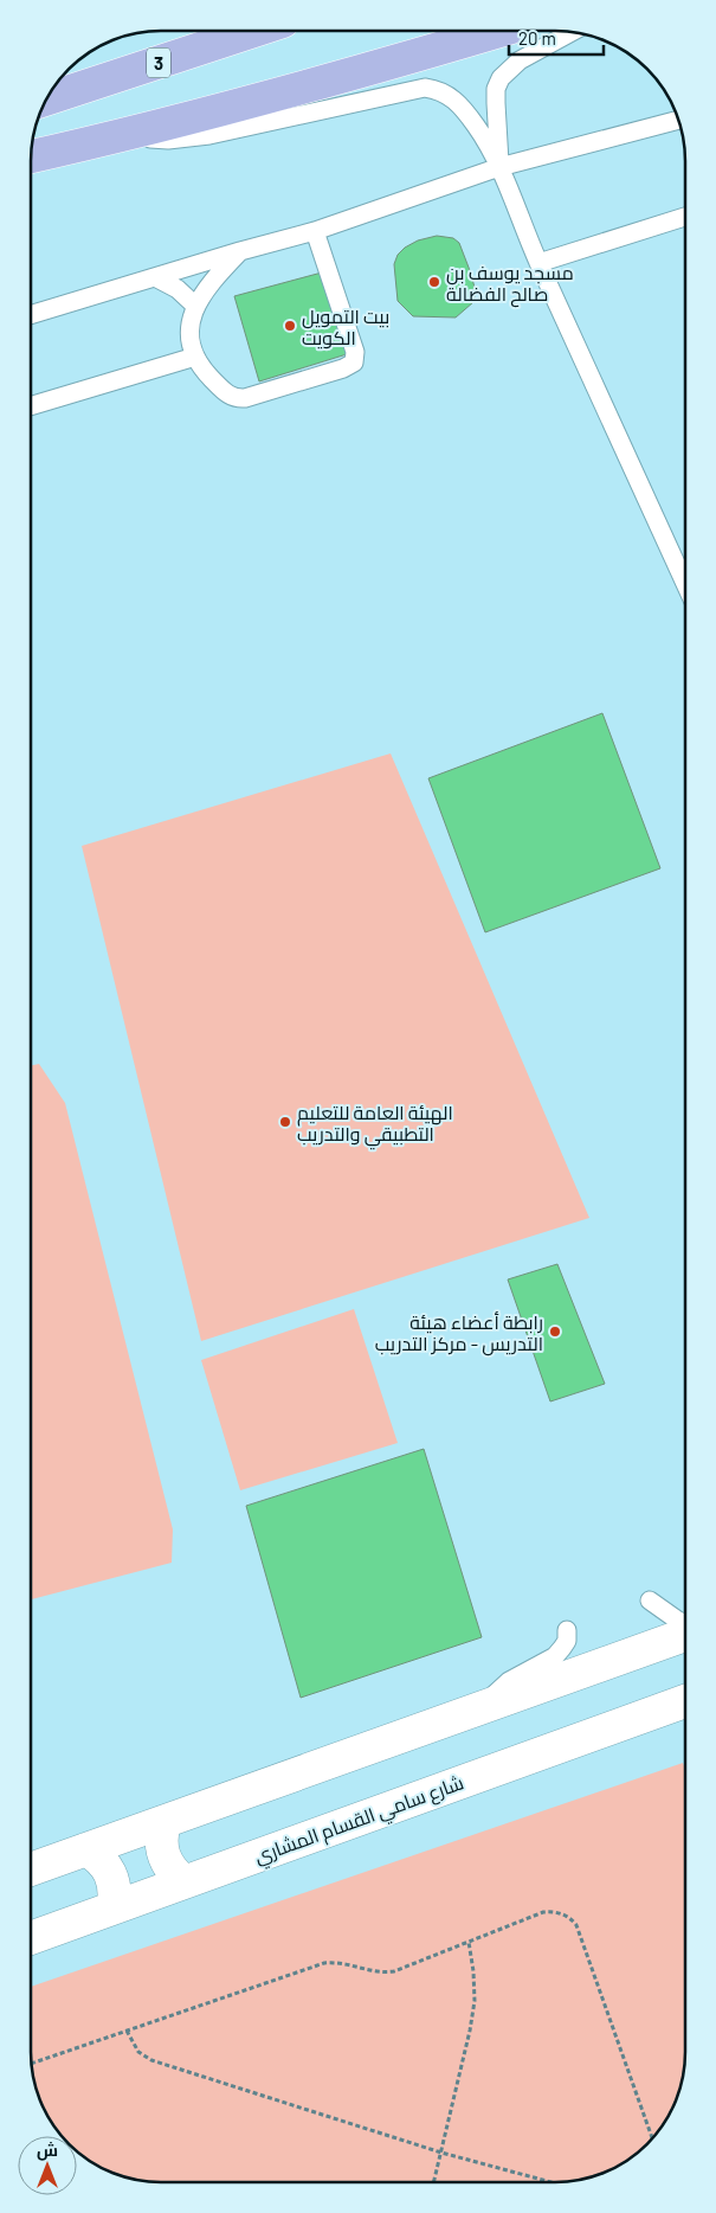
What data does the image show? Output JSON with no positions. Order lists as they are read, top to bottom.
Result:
{
  "streets": {
    "main road": ["3"],
    "street": ["شارع سامي القسام المشاري"]
  },
  "places": [
    "مسجد يوسف بن صالح الفضالة",
    "بيت التمويل الكويت",
    "الهيئة العامة للتعليم التطبيقي والتدريب",
    "رابطة أعضاء هيئة التدريس - مركز التدريب"
  ],
  "scale_bar": "20 m",
  "north": "top"
}
